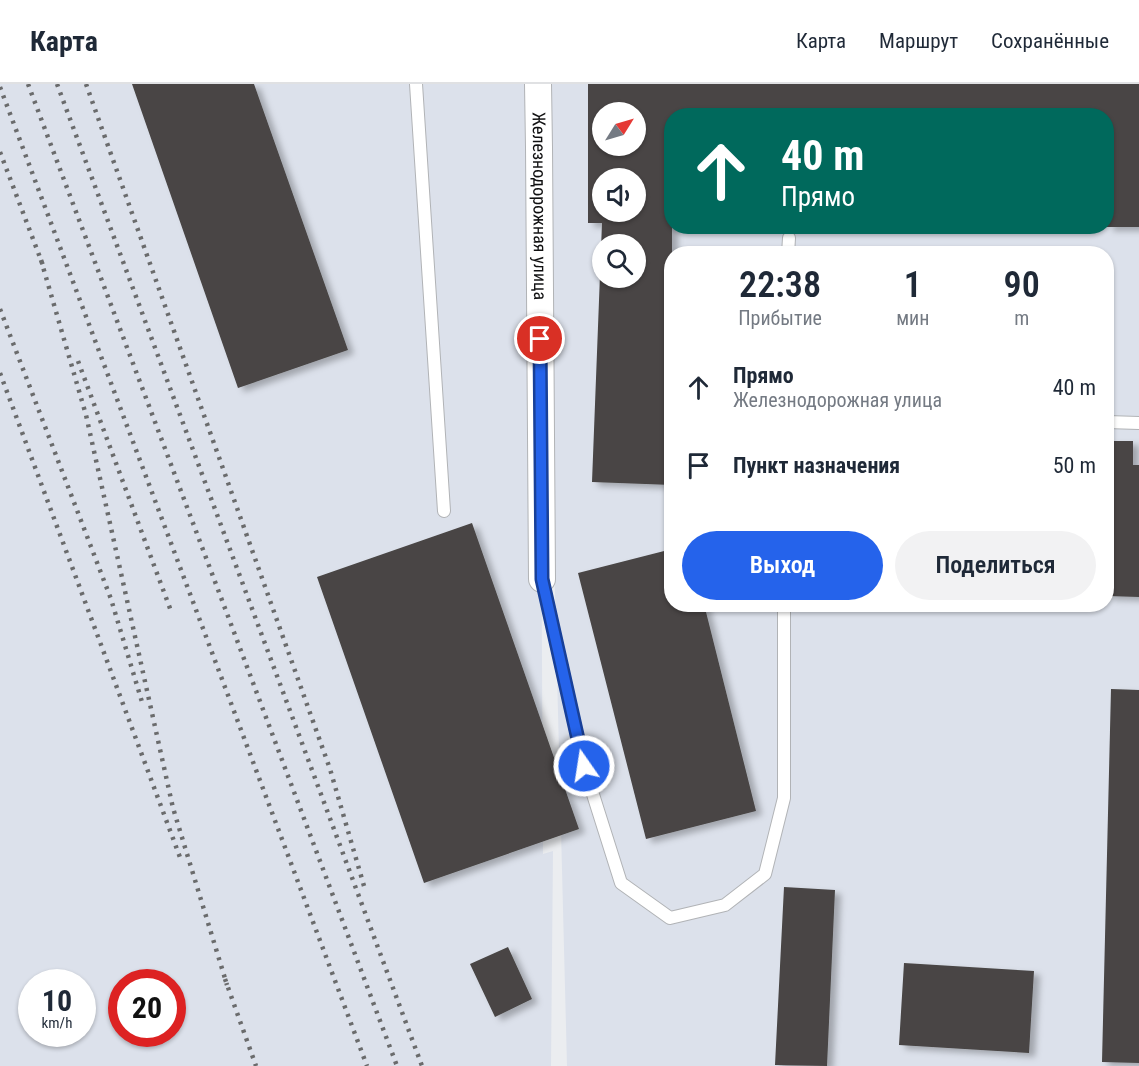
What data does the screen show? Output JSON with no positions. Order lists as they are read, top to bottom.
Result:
{
  "streets": {
    "street": ["Железнодорожная улица"]
  },
  "north": "top right",
  "page": {
    "header": "Карта",
    "nav": ["Карта", "Маршрут", "Сохранённые"],
    "turn": ["40 m", "Прямо"],
    "eta": [
      "22:38",
      "Прибытие",
      "1",
      "мин",
      "90",
      "m"
    ],
    "list": [
      {
        "name": "Прямо",
        "note": "Железнодорожная улица",
        "value": "40 m"
      },
      {
        "name": "Пункт назначения",
        "value": "50 m"
      }
    ],
    "buttons": ["Выход", "Поделиться"],
    "speed": "10 km/h",
    "limit": "20"
  }
}
